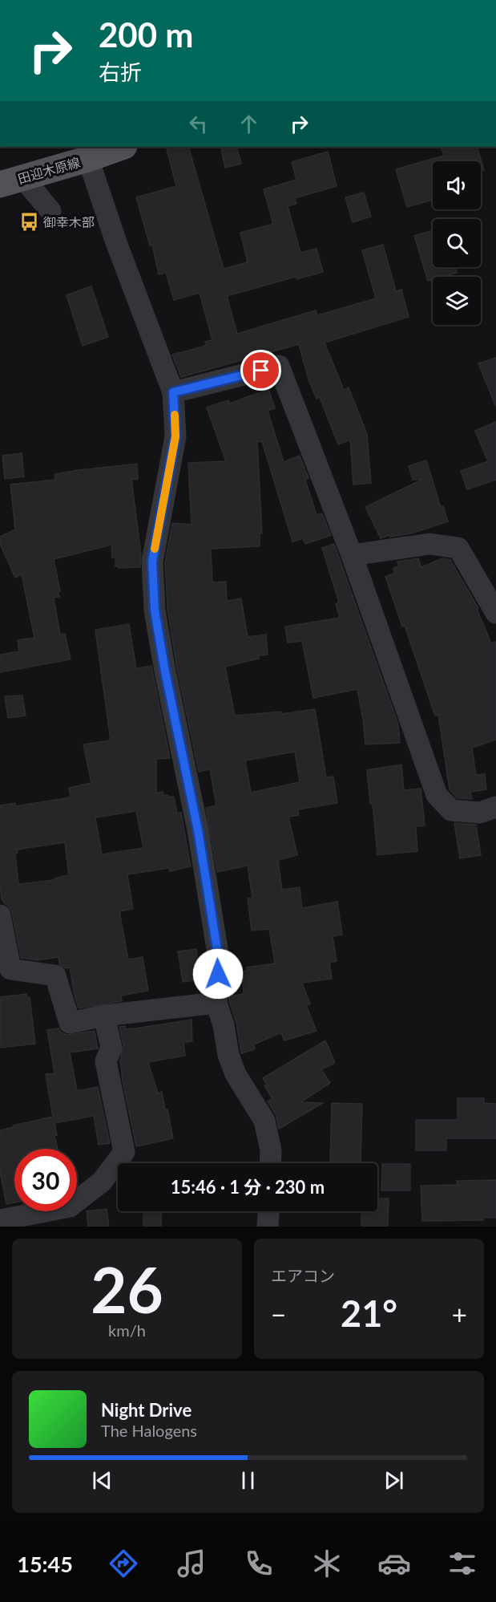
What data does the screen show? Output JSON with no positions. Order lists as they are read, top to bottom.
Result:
{
  "streets": {
    "main road": ["田迎木原線"]
  },
  "places": {
    "bus stop": ["御幸木部"]
  },
  "page": {
    "turn": ["200 m", "右折"],
    "limit": "30",
    "trip": "15:46 · 1 分 · 230 m",
    "tile": [
      ["26", "km/h"],
      "エアコン"
    ],
    "heat": ["−", "21°", "+"],
    "song": ["Night Drive", "The Halogens"],
    "tabs": "15:45"
  }
}
